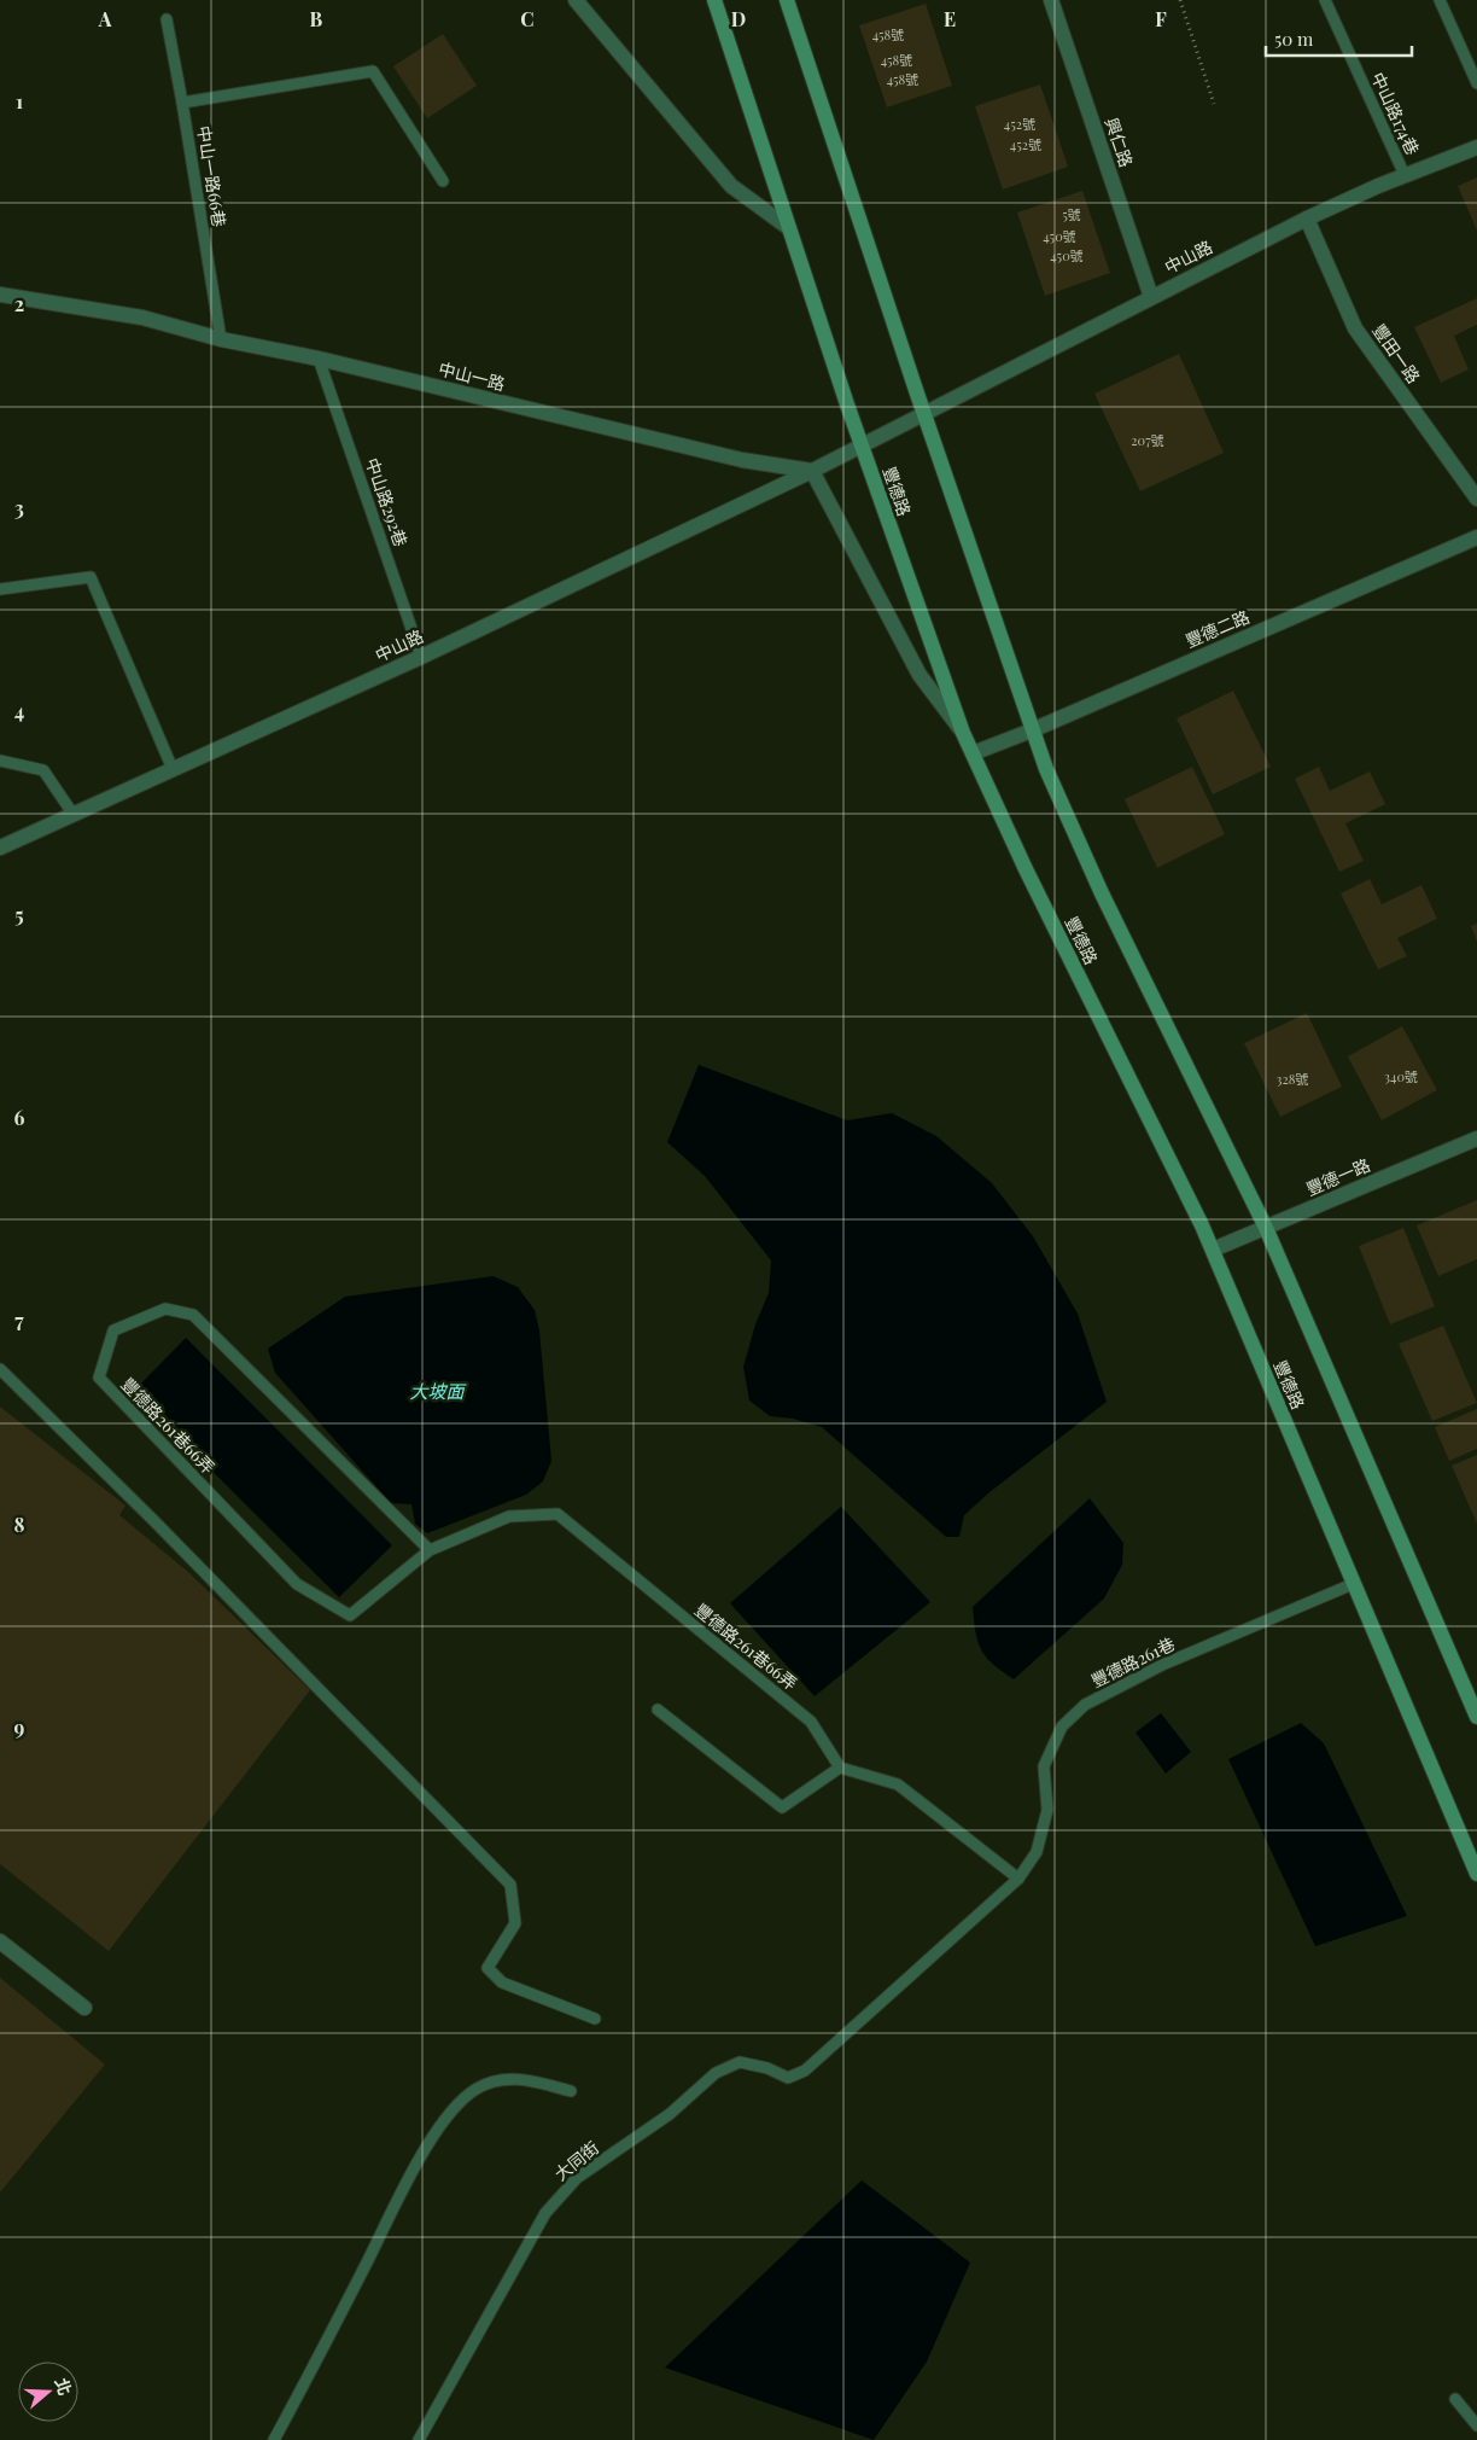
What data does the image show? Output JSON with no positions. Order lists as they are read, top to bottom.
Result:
{
  "streets": {
    "main road": ["豐德路"],
    "street": [
      "興仁路",
      "中山路",
      "豐田一路",
      "中山一路",
      "豐德二路",
      "豐德一路"
    ],
    "lane": [
      "中山路174巷",
      "中山一路66巷",
      "中山路292巷",
      "豐德路261巷66弄",
      "豐德路261巷",
      "大同街"
    ]
  },
  "crossings": [
    ["中山路174巷", "中山路"],
    ["興仁路", "中山路"],
    ["中山一路66巷", "中山一路"],
    ["中山路", "豐田一路"],
    ["中山路", "中山一路"],
    ["中山路", "中山路292巷"],
    ["中山一路", "中山路292巷"],
    ["豐德路", "豐德二路"],
    ["豐德路", "豐德一路"],
    ["豐德路", "豐德路261巷"],
    ["豐德路261巷", "大同街"]
  ],
  "water": ["大坡面"],
  "house_numbers": [
    "458號",
    "458號",
    "458號",
    "452號",
    "452號",
    "5號",
    "450號",
    "450號",
    "207號",
    "340號",
    "328號"
  ],
  "scale_bar": "50 m",
  "north": "right",
  "grid": {
    "columns": [
      "A",
      "B",
      "C",
      "D",
      "E",
      "F"
    ],
    "rows": [
      "1",
      "2",
      "3",
      "4",
      "5",
      "6",
      "7",
      "8",
      "9"
    ]
  }
}
